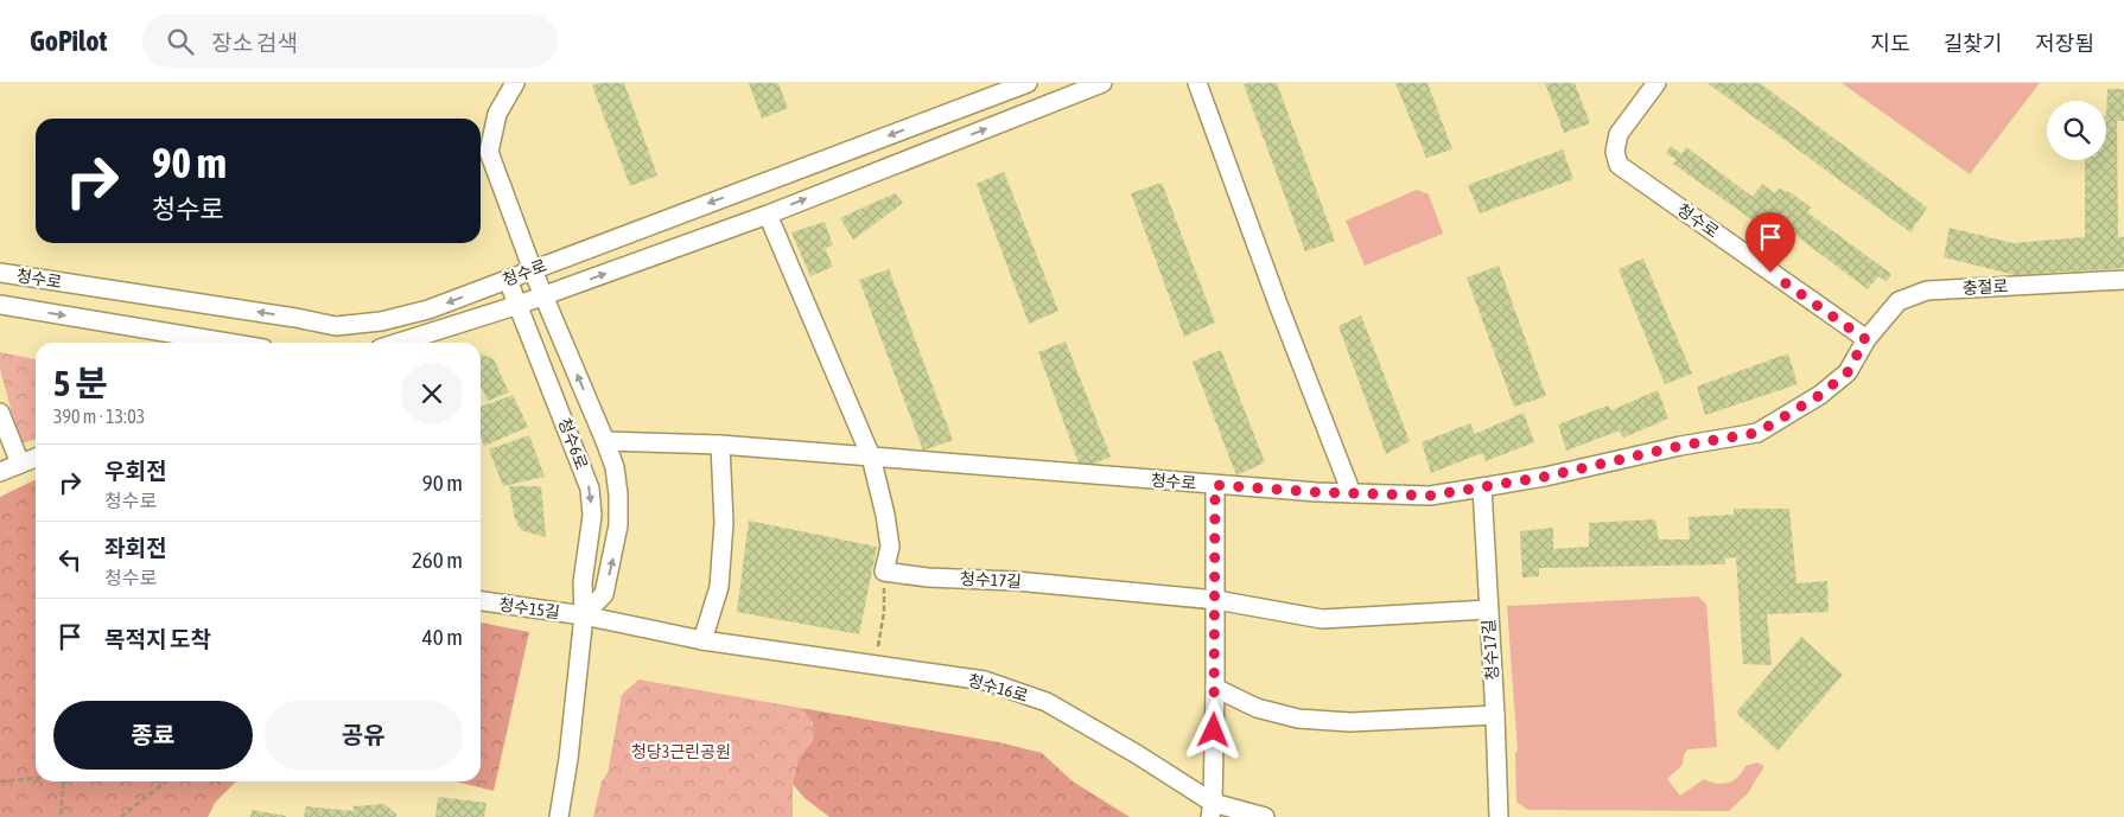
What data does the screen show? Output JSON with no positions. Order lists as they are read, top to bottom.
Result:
{
  "streets": {
    "street": [
      "청수로",
      "충절로",
      "청수6로",
      "청수17길",
      "청수15길",
      "청수16로"
    ]
  },
  "crossings": [
    ["청수로", "충절로"],
    ["청수로", "청수6로"],
    ["청수6로", "청수15길"],
    ["청수6로", "청수16로"],
    ["청수15길", "청수16로"]
  ],
  "parks": ["청당3근린공원"],
  "page": {
    "header": "GoPilot",
    "search": "장소 검색",
    "nav": ["지도", "길찾기", "저장됨"],
    "turn": ["90 m", "청수로"],
    "heading": ["5 분", "390 m · 13:03"],
    "list": [
      {
        "name": "우회전",
        "note": "청수로",
        "value": "90 m"
      },
      {
        "name": "좌회전",
        "note": "청수로",
        "value": "260 m"
      },
      {
        "name": "목적지 도착",
        "value": "40 m"
      }
    ],
    "buttons": ["종료", "공유"]
  }
}
